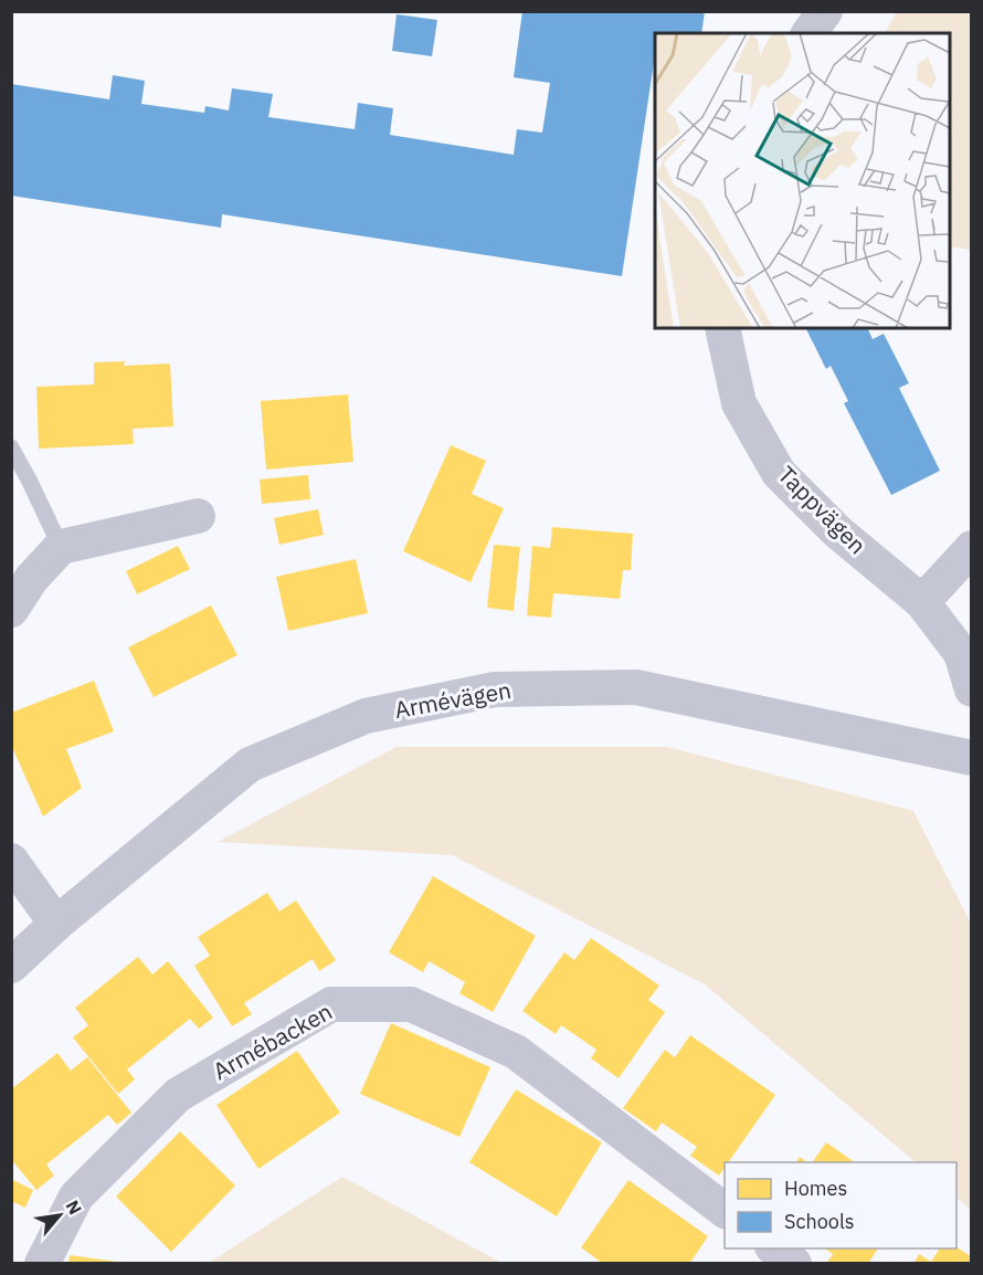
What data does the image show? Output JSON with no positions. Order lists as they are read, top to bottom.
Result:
{
  "streets": {
    "street": ["Tappvägen", "Armévägen", "Armébacken"]
  },
  "legend": ["Homes", "Schools"],
  "north": "top right"
}
